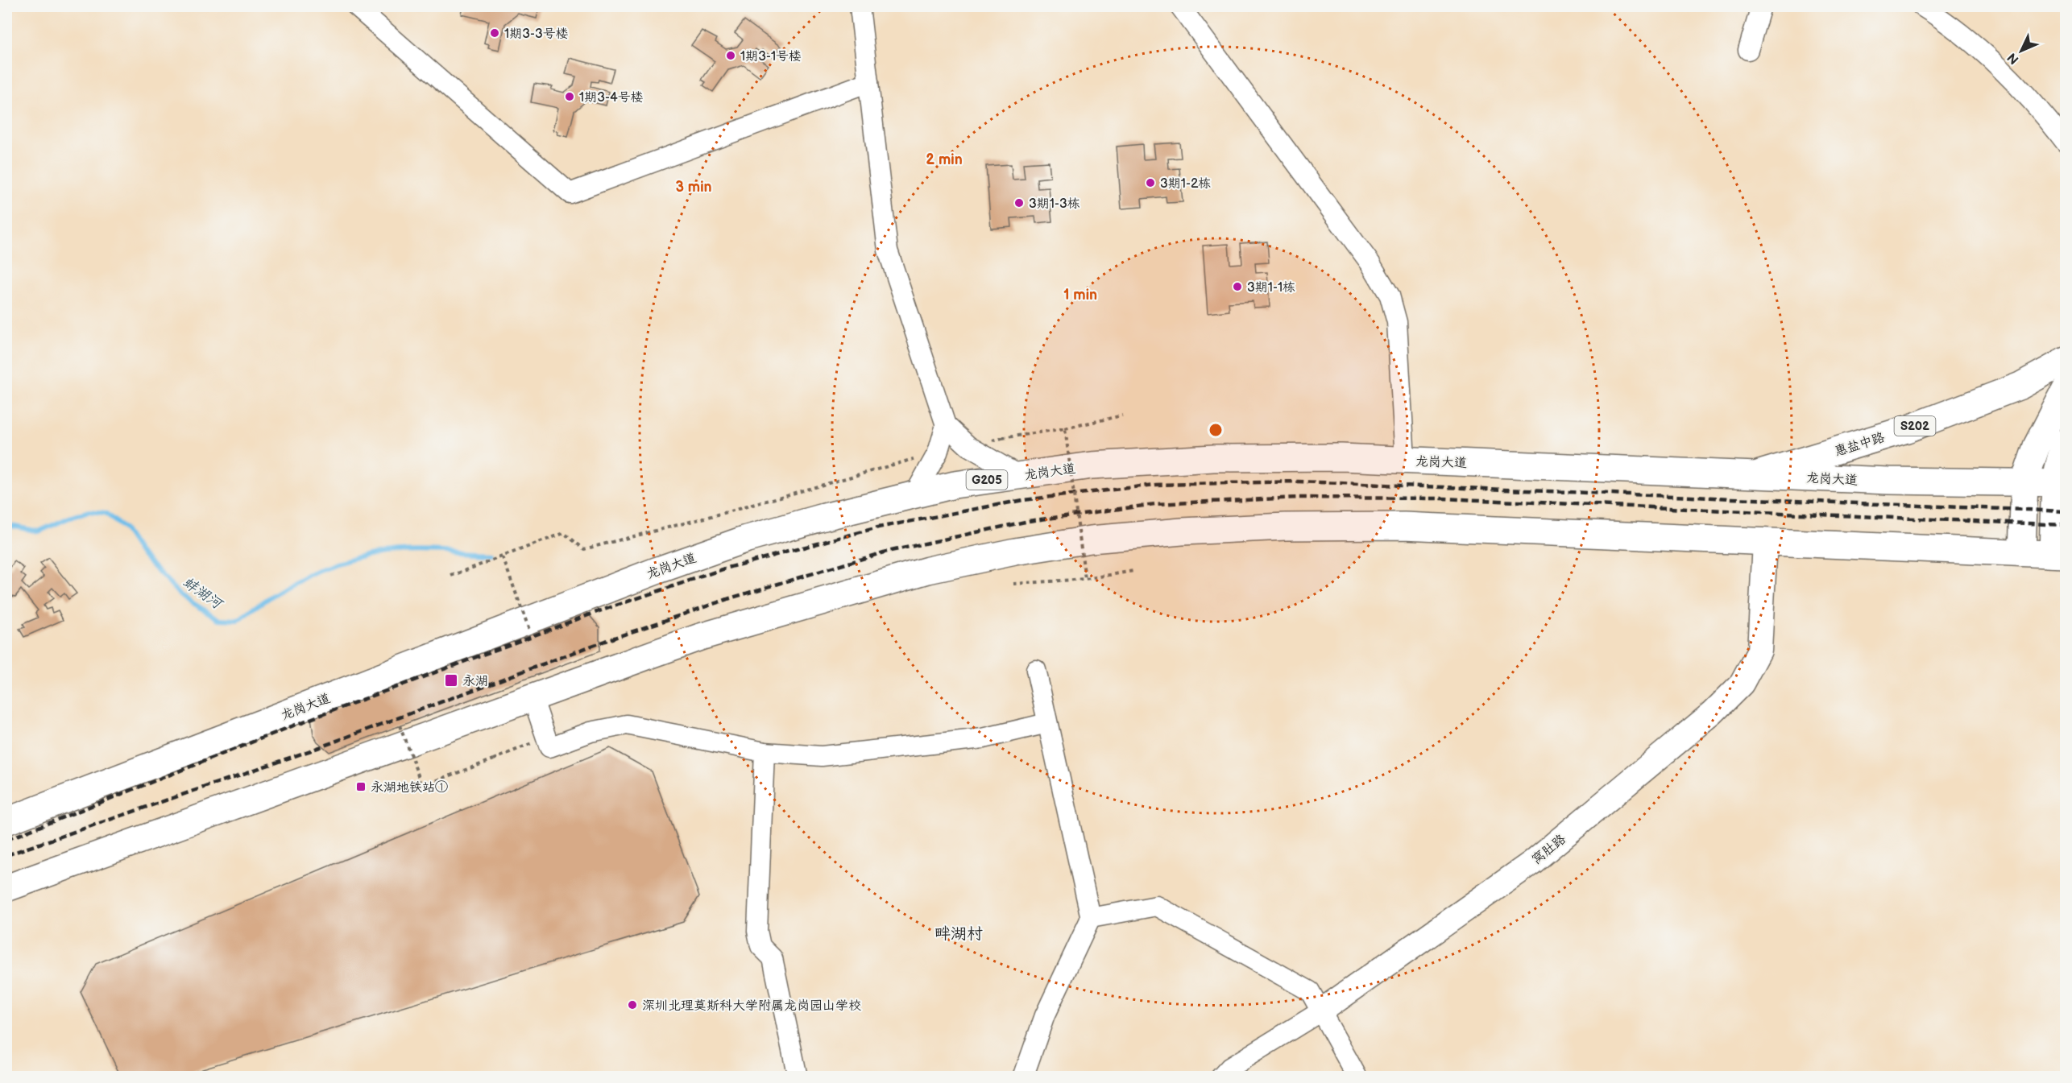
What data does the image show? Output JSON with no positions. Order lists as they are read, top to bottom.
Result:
{
  "streets": {
    "main road": [
      "S202",
      "惠盐中路",
      "龙岗大道",
      "G205"
    ],
    "street": ["窝肚路"]
  },
  "crossings": [
    ["惠盐中路", "龙岗大道"]
  ],
  "districts": ["畔湖村"],
  "water": ["蚌湖河"],
  "places": {
    "other": [
      "1期3-3号楼",
      "1期3-1号楼",
      "1期3-4号楼",
      "3期1-2栋",
      "3期1-3栋",
      "3期1-1栋",
      "深圳北理莫斯科大学附属龙岗园山学校"
    ],
    "transit": ["永湖", "永湖地铁站①"]
  },
  "north": "bottom left",
  "rings": ["2 min", "3 min", "1 min"]
}
